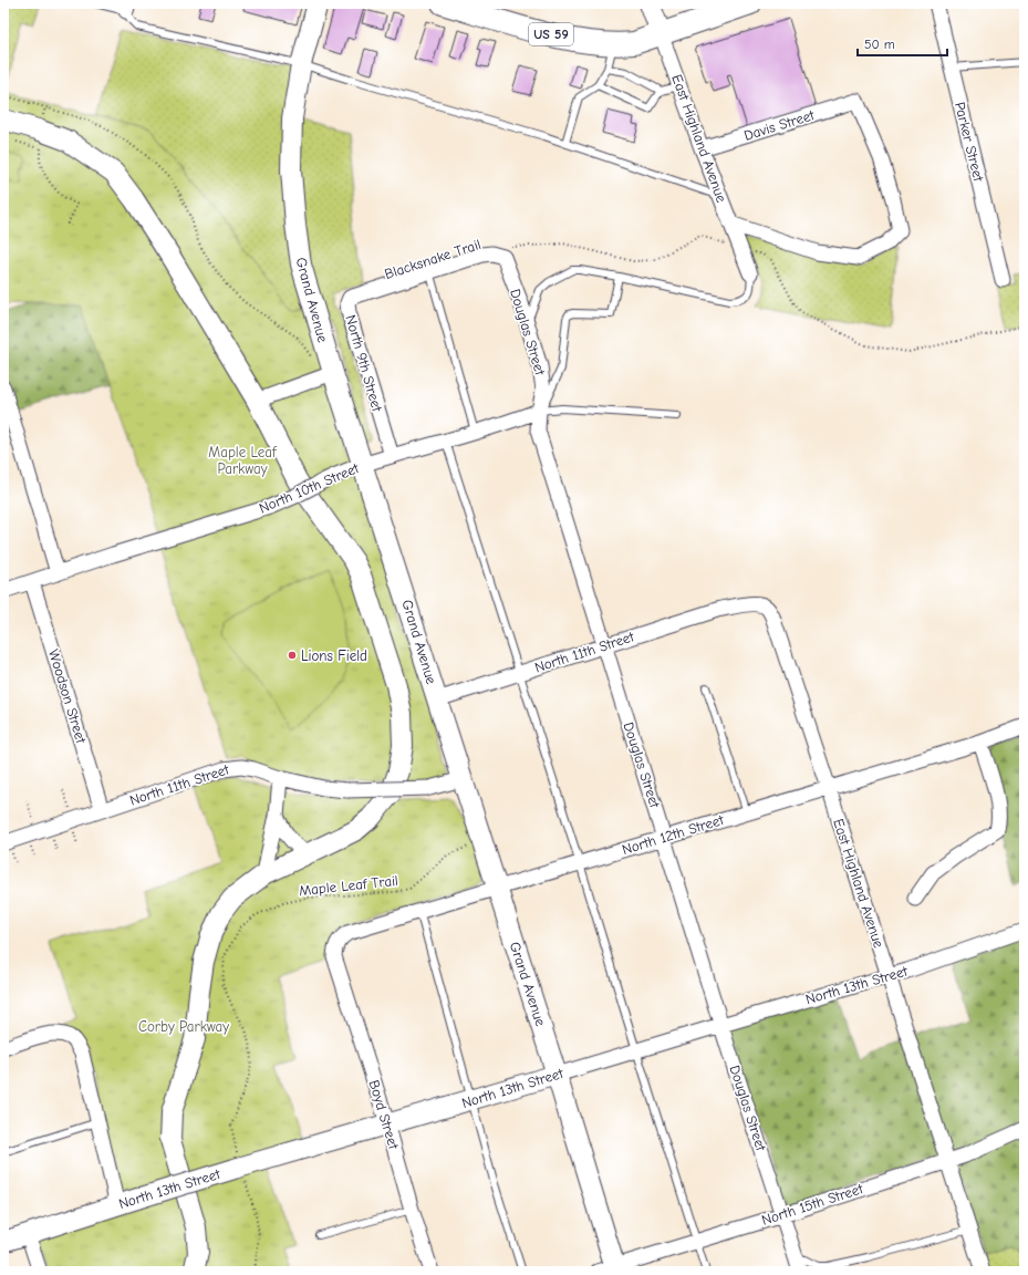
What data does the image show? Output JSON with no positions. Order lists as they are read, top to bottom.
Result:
{
  "streets": {
    "main road": ["US 59"],
    "street": [
      "Davis Street",
      "East Highland Avenue",
      "Parker Street",
      "Grand Avenue",
      "Douglas Street",
      "North 9th Street",
      "North 10th Street",
      "North 11th Street",
      "Woodson Street",
      "North 12th Street",
      "North 13th Street",
      "Boyd Street",
      "North 15th Street"
    ],
    "path": ["Maple Leaf Trail"]
  },
  "crossings": [
    ["US 59", "East Highland Avenue"],
    ["Davis Street", "East Highland Avenue"],
    ["East Highland Avenue", "North 11th Street"],
    ["East Highland Avenue", "North 12th Street"],
    ["East Highland Avenue", "North 13th Street"],
    ["East Highland Avenue", "North 15th Street"],
    ["Grand Avenue", "North 10th Street"],
    ["Grand Avenue", "North 11th Street"],
    ["Grand Avenue", "North 12th Street"],
    ["Grand Avenue", "North 13th Street"],
    ["Grand Avenue", "North 15th Street"],
    ["Douglas Street", "North 9th Street"],
    ["Douglas Street", "North 10th Street"],
    ["Douglas Street", "North 11th Street"],
    ["Douglas Street", "North 12th Street"],
    ["Douglas Street", "North 13th Street"],
    ["Douglas Street", "North 15th Street"],
    ["North 9th Street", "North 10th Street"],
    ["North 10th Street", "Woodson Street"],
    ["North 11th Street", "Woodson Street"],
    ["North 12th Street", "Boyd Street"],
    ["Maple Leaf Trail", "North 13th Street"],
    ["North 13th Street", "Boyd Street"]
  ],
  "parks": ["Maple Leaf Parkway", "Corby Parkway"],
  "places": ["Lions Field"],
  "scale_bar": "50 m"
}
